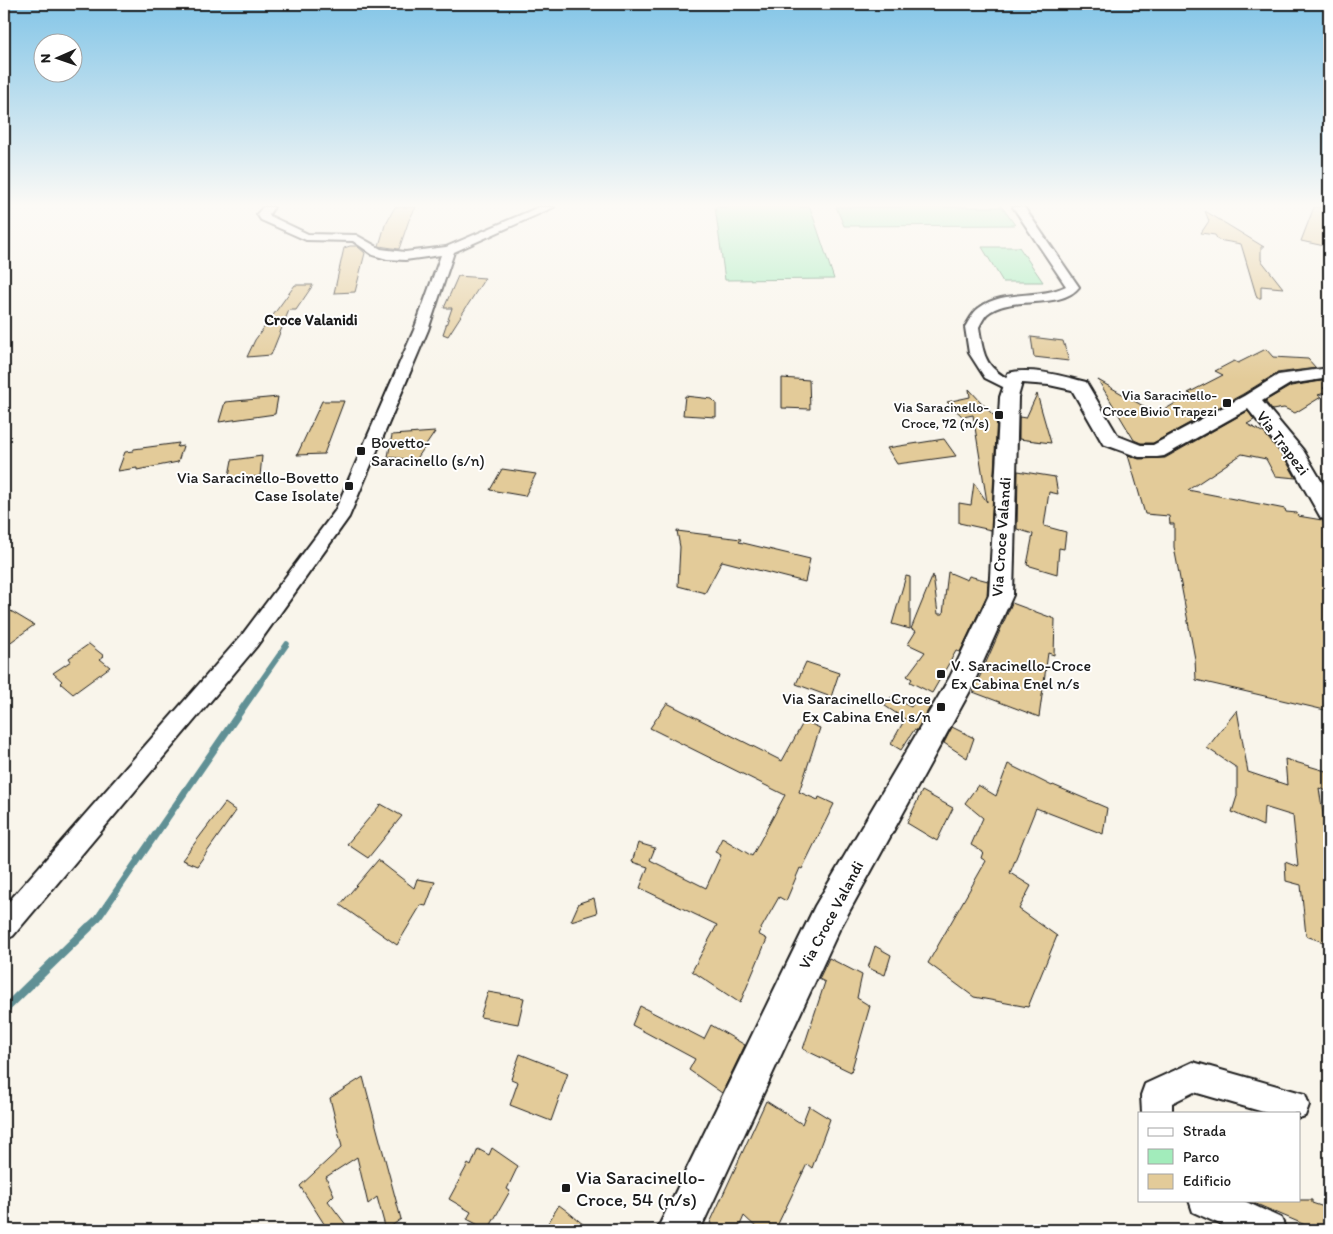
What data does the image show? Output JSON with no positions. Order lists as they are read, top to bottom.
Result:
{
  "streets": {
    "street": ["Via Trapezi", "Via Croce Valandi"]
  },
  "districts": ["Croce Valanidi"],
  "places": {
    "transit": [
      "Via Saracinello- Croce Bivio Trapezi",
      "Via Saracinello- Croce, 72 (n/s)",
      "Bovetto- Saracinello (s/n)",
      "Via Saracinello-Bovetto Case Isolate",
      "V. Saracinello-Croce Ex Cabina Enel n/s",
      "Via Saracinello-Croce Ex Cabina Enel s/n",
      "Via Saracinello- Croce, 54 (n/s)"
    ]
  },
  "legend": ["Strada", "Parco", "Edificio"],
  "north": "left"
}
